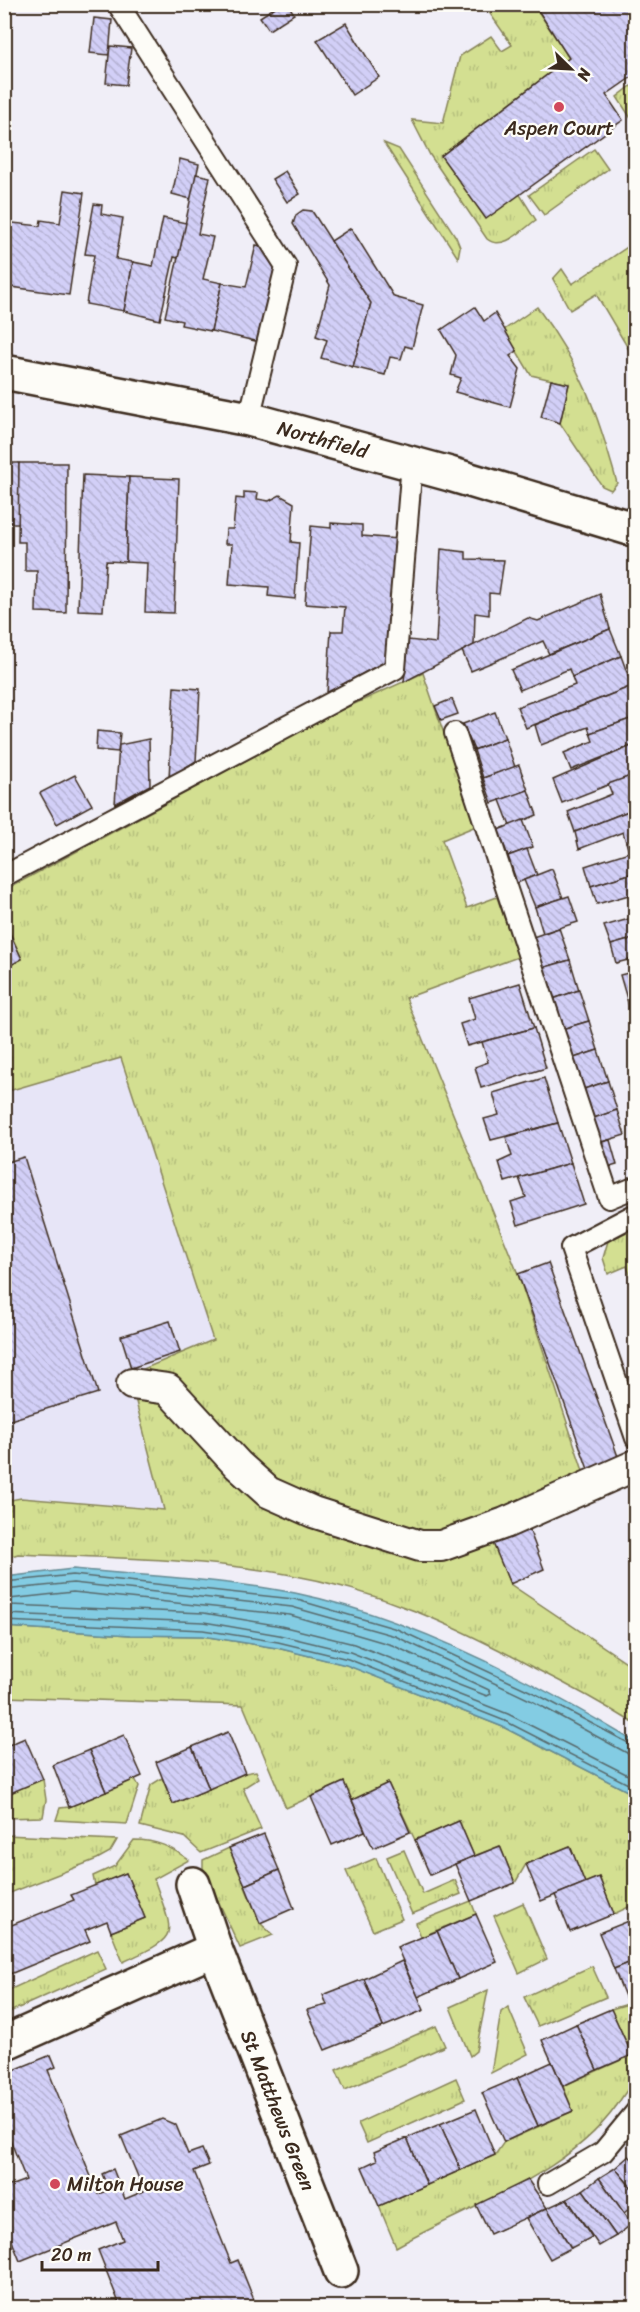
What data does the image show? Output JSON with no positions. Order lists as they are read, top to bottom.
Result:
{
  "streets": {
    "street": ["Northfield", "St Matthews Green"]
  },
  "places": ["Aspen Court", "Milton House"],
  "scale_bar": "20 m",
  "north": "bottom right"
}
